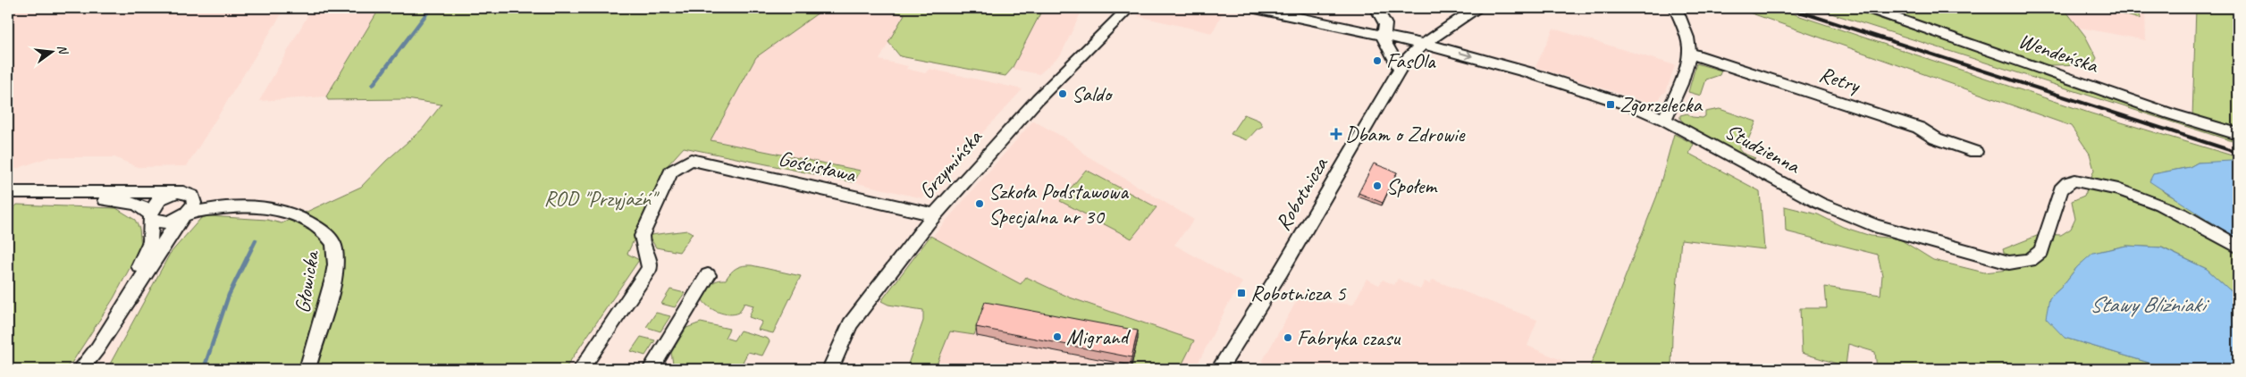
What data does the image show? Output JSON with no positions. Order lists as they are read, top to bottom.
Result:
{
  "streets": {
    "street": [
      "Wendeńska",
      "Retry",
      "Studzienna",
      "Grzymińska",
      "Gościsława",
      "Robotnicza",
      "Głowicka"
    ]
  },
  "crossings": [
    ["Studzienna", "Robotnicza"],
    ["Grzymińska", "Gościsława"]
  ],
  "water": ["Stawy Bliźniaki"],
  "parks": ["ROD \"Przyjaźń\""],
  "places": {
    "other": [
      "FasOla",
      "Saldo",
      "Społem",
      "Szkoła Podstawowa Specjalna nr 30",
      "Migrand",
      "Fabryka czasu"
    ],
    "transit": ["Zgorzelecka", "Robotnicza 5"],
    "health": ["Dbam o Zdrowie"]
  },
  "north": "right"
}
